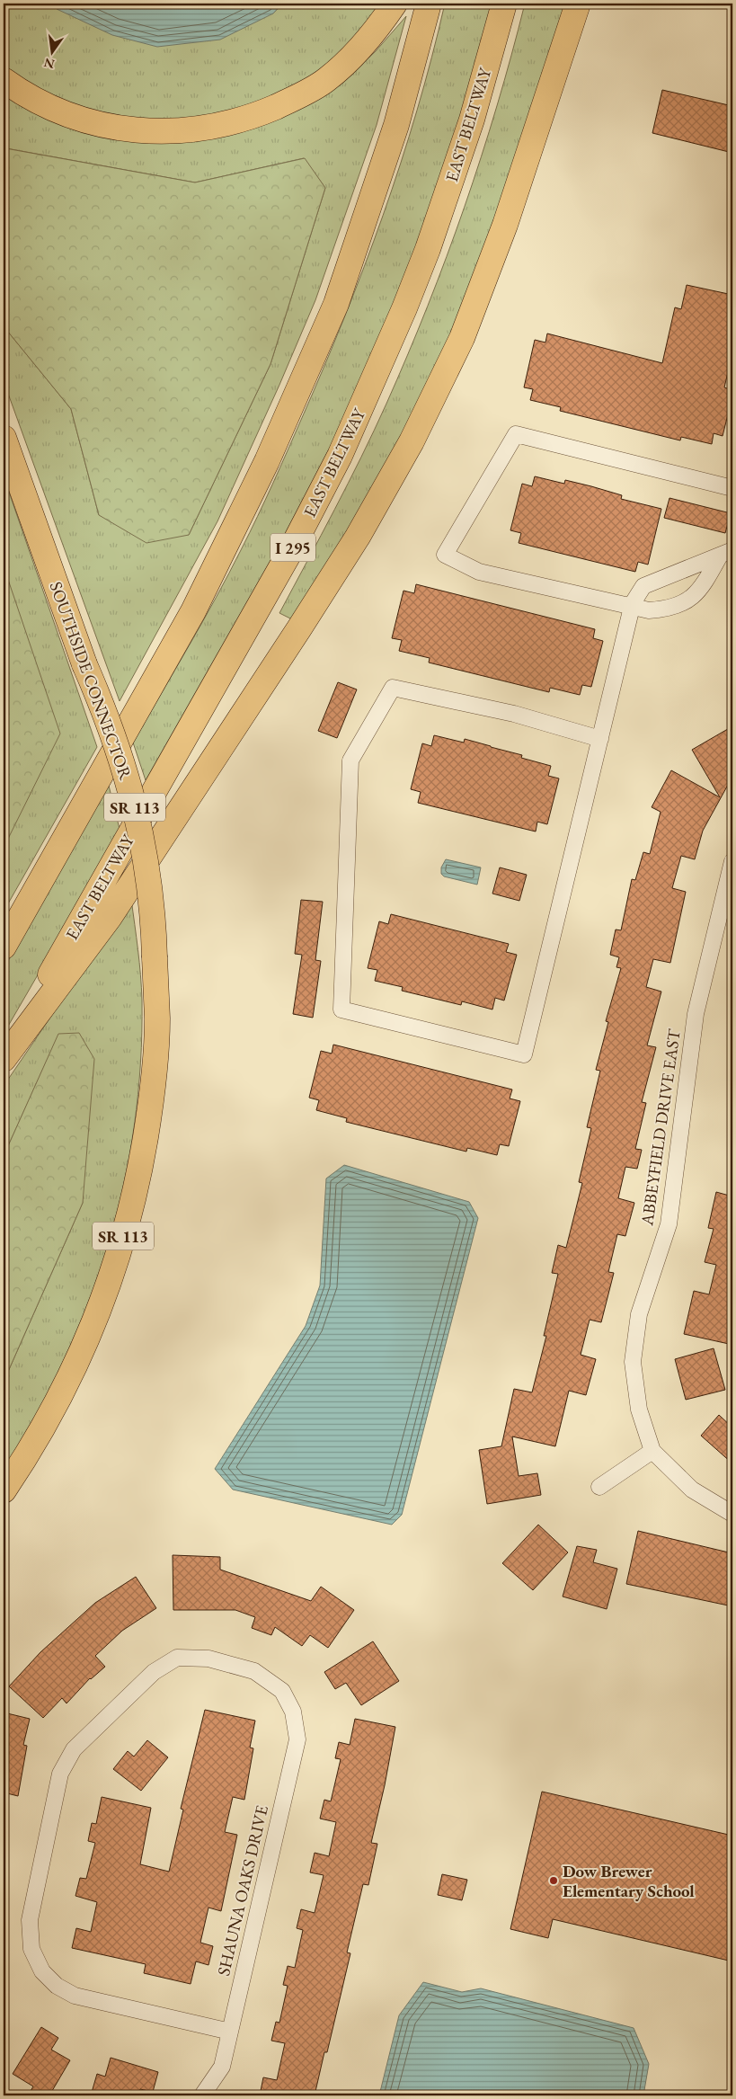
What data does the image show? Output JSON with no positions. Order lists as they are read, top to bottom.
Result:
{
  "streets": {
    "highway": [
      "EAST BELTWAY",
      "I 295",
      "SOUTHSIDE CONNECTOR",
      "SR 113"
    ],
    "street": ["ABBEYFIELD DRIVE EAST", "SHAUNA OAKS DRIVE"]
  },
  "places": ["Dow Brewer Elementary School"],
  "north": "bottom"
}
